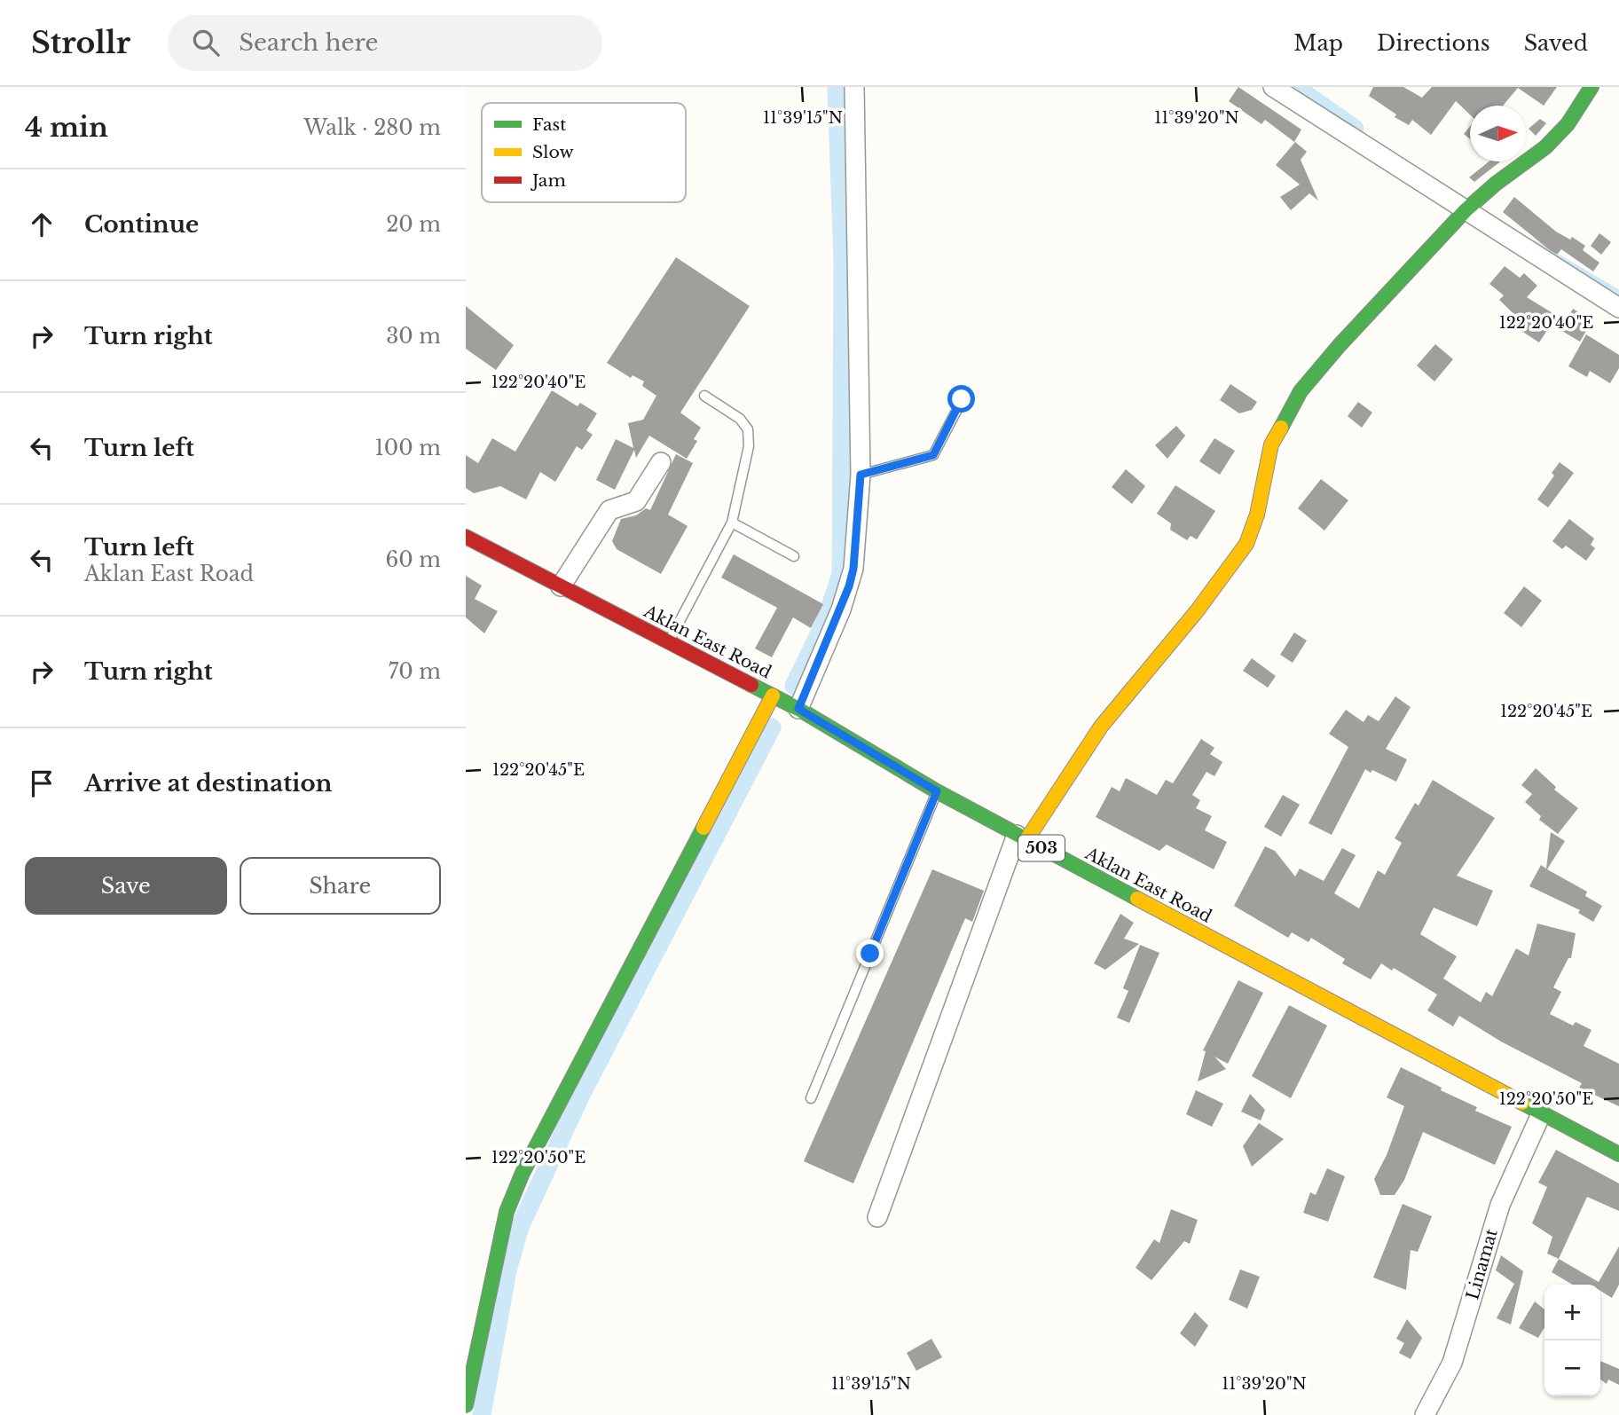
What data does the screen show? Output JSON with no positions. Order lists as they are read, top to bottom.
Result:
{
  "streets": {
    "street": ["Aklan East Road", "503", "Linamat"]
  },
  "crossings": [
    ["Aklan East Road", "Linamat"]
  ],
  "legend": ["Fast", "Slow", "Jam"],
  "north": "right",
  "page": {
    "header": "Strollr",
    "search": "Search here",
    "nav": ["Map", "Directions", "Saved"],
    "heading": ["4 min", "Walk · 280 m"],
    "list": [
      ["Continue", "20 m"],
      ["Turn right", "30 m"],
      ["Turn left", "100 m"],
      ["Turn left", "Aklan East Road", "60 m"],
      ["Turn right", "70 m"],
      "Arrive at destination"
    ],
    "buttons": ["Save", "Share"],
    "map_buttons": ["+", "−"]
  },
  "coordinates": [
    "11°39'15\"N",
    "11°39'20\"N",
    "122°20'40\"E",
    "122°20'45\"E",
    "122°20'50\"E"
  ]
}
